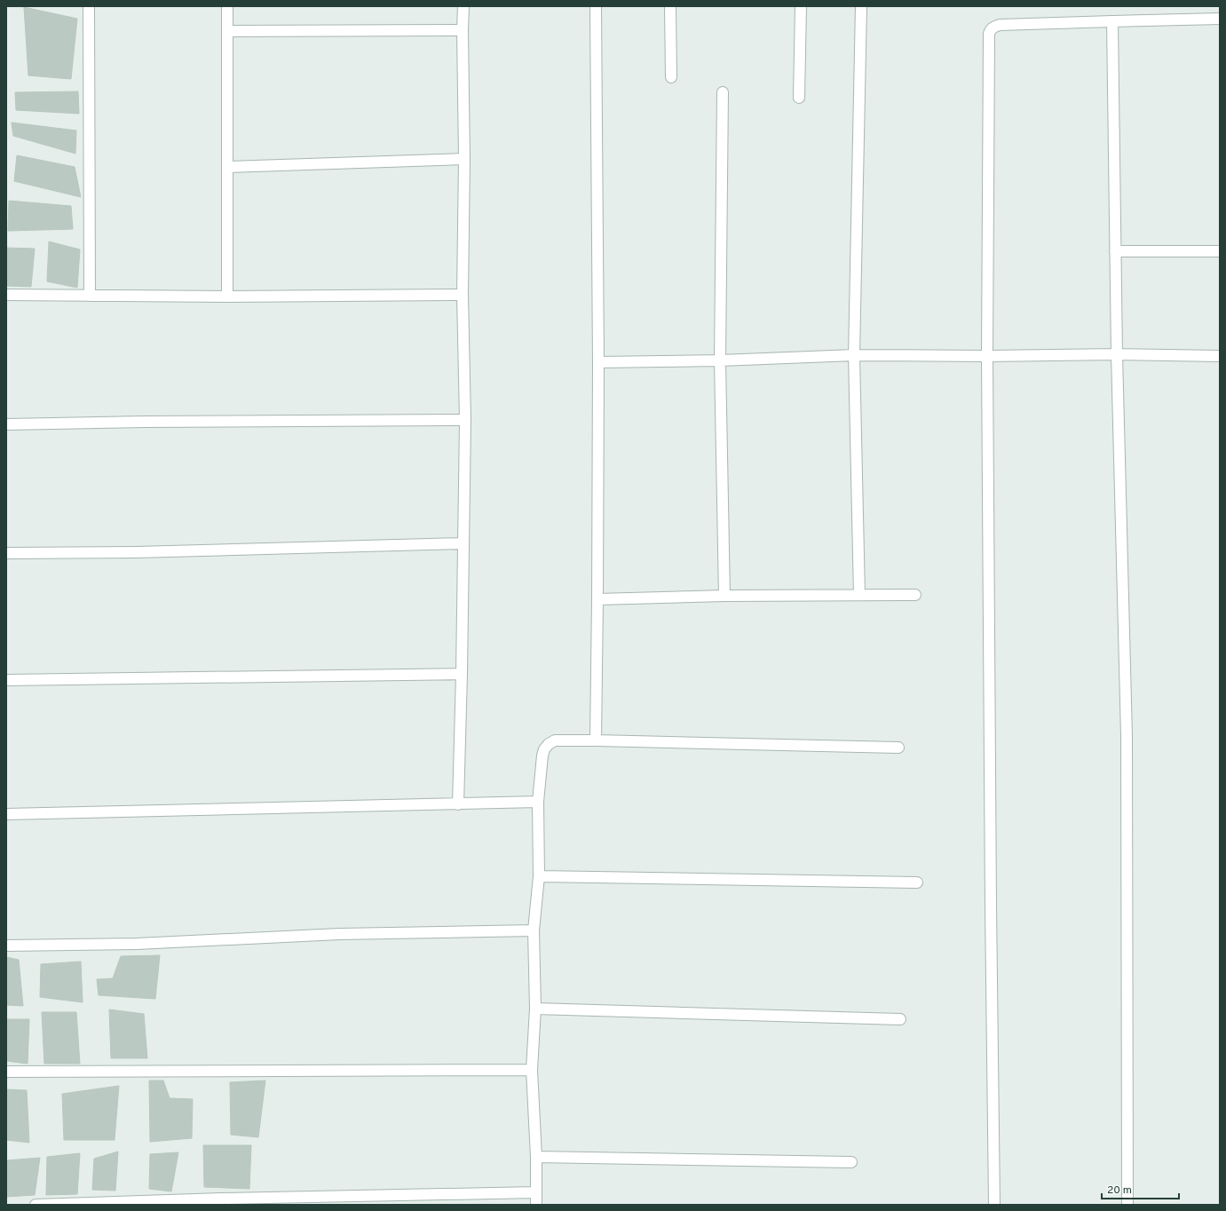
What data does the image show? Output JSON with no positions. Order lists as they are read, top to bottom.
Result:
{
  "scale_bar": "20 m"
}
